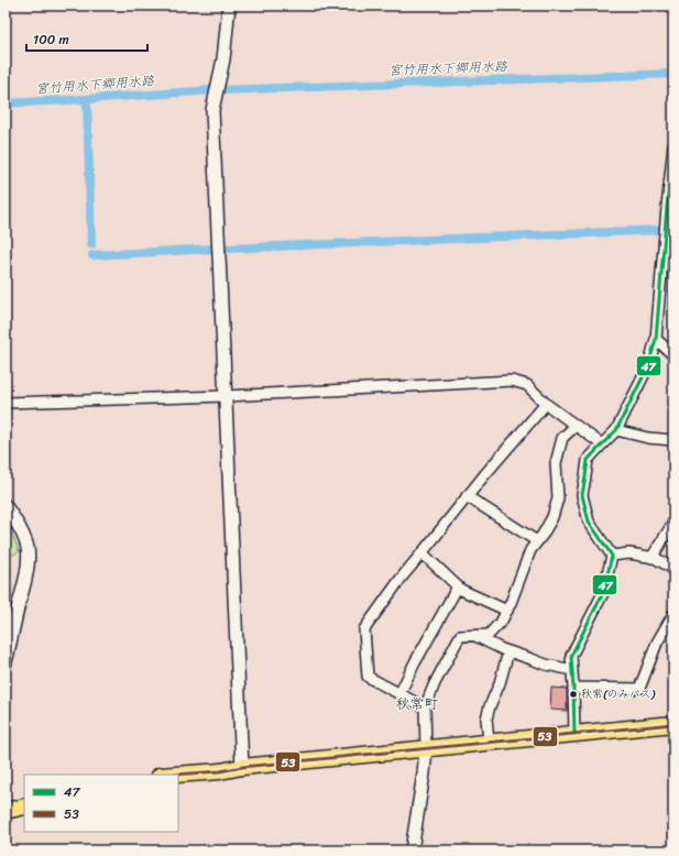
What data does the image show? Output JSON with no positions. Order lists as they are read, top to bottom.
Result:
{
  "districts": ["秋常町"],
  "water": ["宮竹用水下郷用水路"],
  "places": ["秋常(のみバス)"],
  "lines": ["transit line 47", "transit line 53"],
  "legend": ["47", "53"],
  "scale_bar": "100 m"
}
